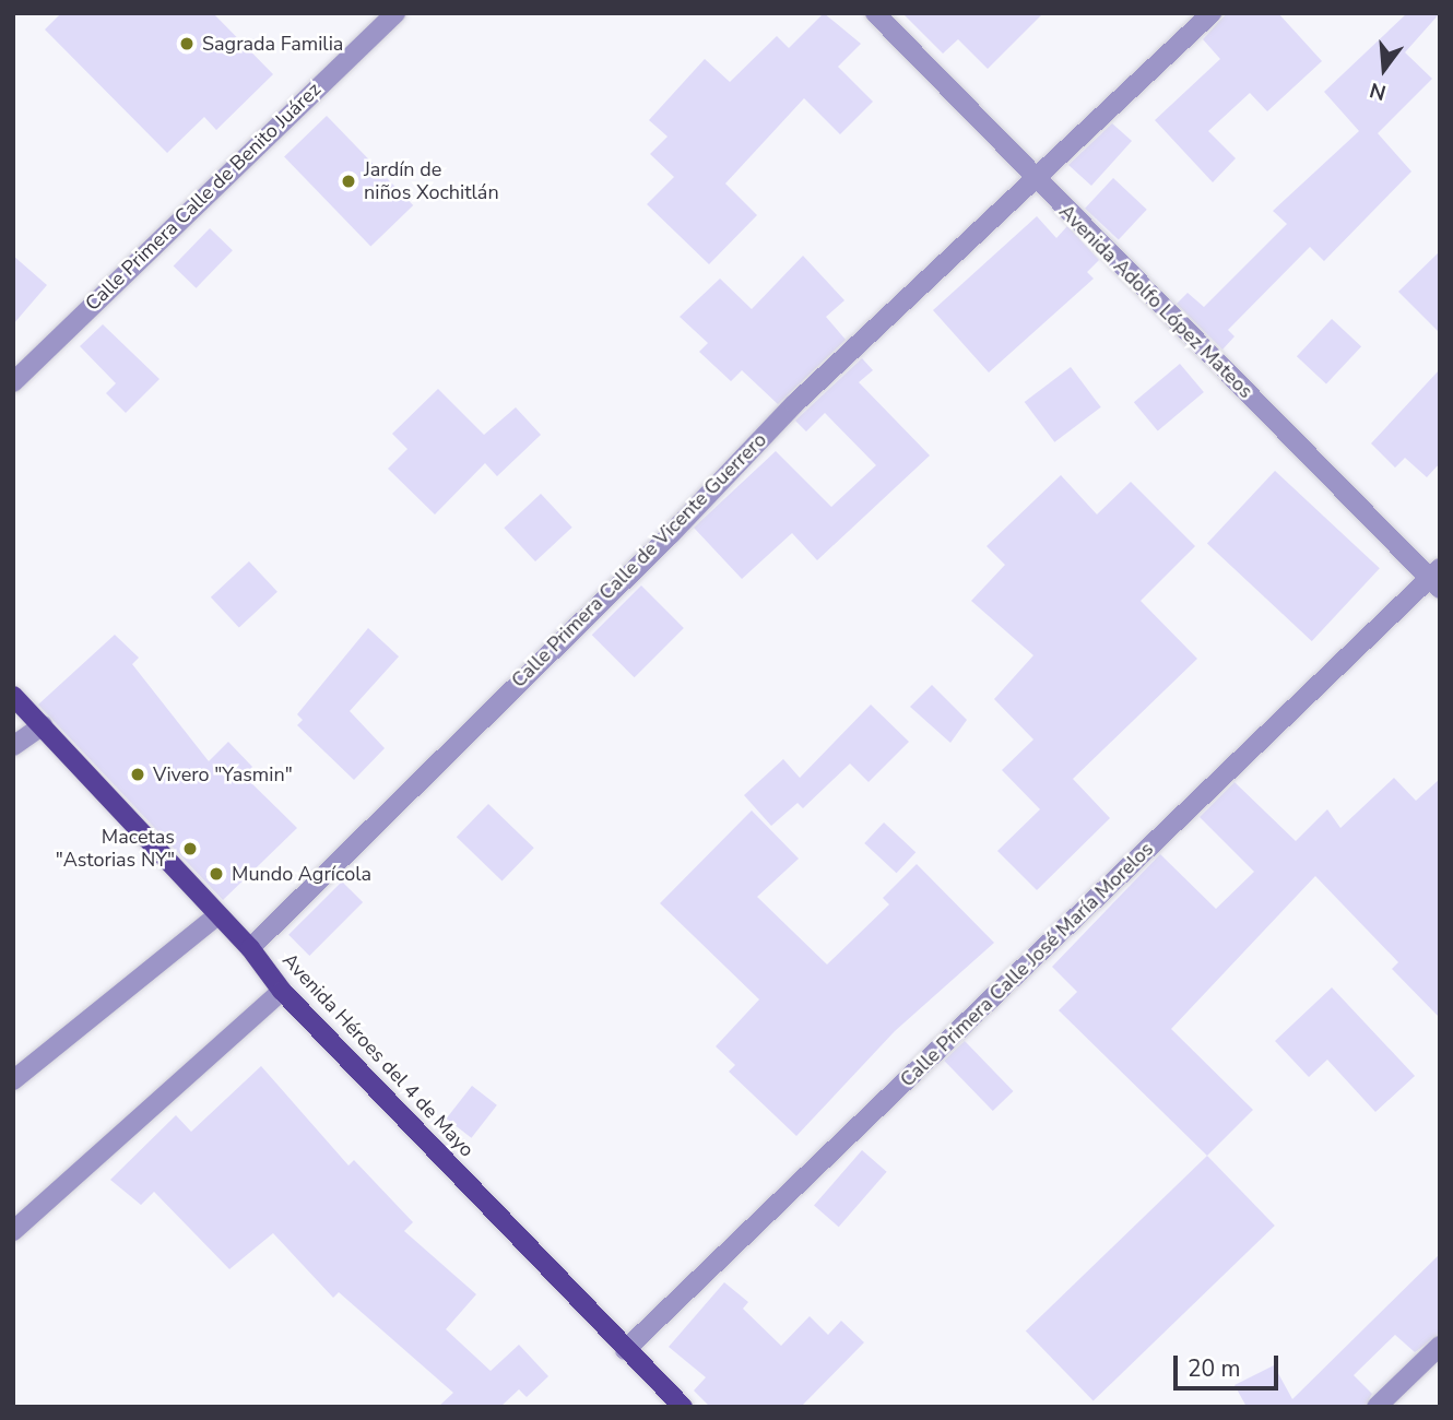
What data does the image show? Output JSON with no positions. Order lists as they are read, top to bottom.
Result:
{
  "streets": {
    "main road": ["Avenida Héroes del 4 de Mayo"],
    "street": [
      "Calle Primera Calle de Benito Juárez",
      "Avenida Adolfo López Mateos",
      "Calle Primera Calle de Vicente Guerrero",
      "Calle Primera Calle José María Morelos"
    ]
  },
  "crossings": [
    ["Avenida Adolfo López Mateos", "Calle Primera Calle de Vicente Guerrero"],
    ["Avenida Adolfo López Mateos", "Calle Primera Calle José María Morelos"],
    ["Calle Primera Calle de Vicente Guerrero", "Avenida Héroes del 4 de Mayo"],
    ["Calle Primera Calle José María Morelos", "Avenida Héroes del 4 de Mayo"]
  ],
  "places": [
    "Sagrada Familia",
    "Jardín de niños Xochitlán",
    "Vivero \"Yasmin\"",
    "Macetas \"Astorias NY\"",
    "Mundo Agrícola"
  ],
  "scale_bar": "20 m",
  "north": "bottom"
}
